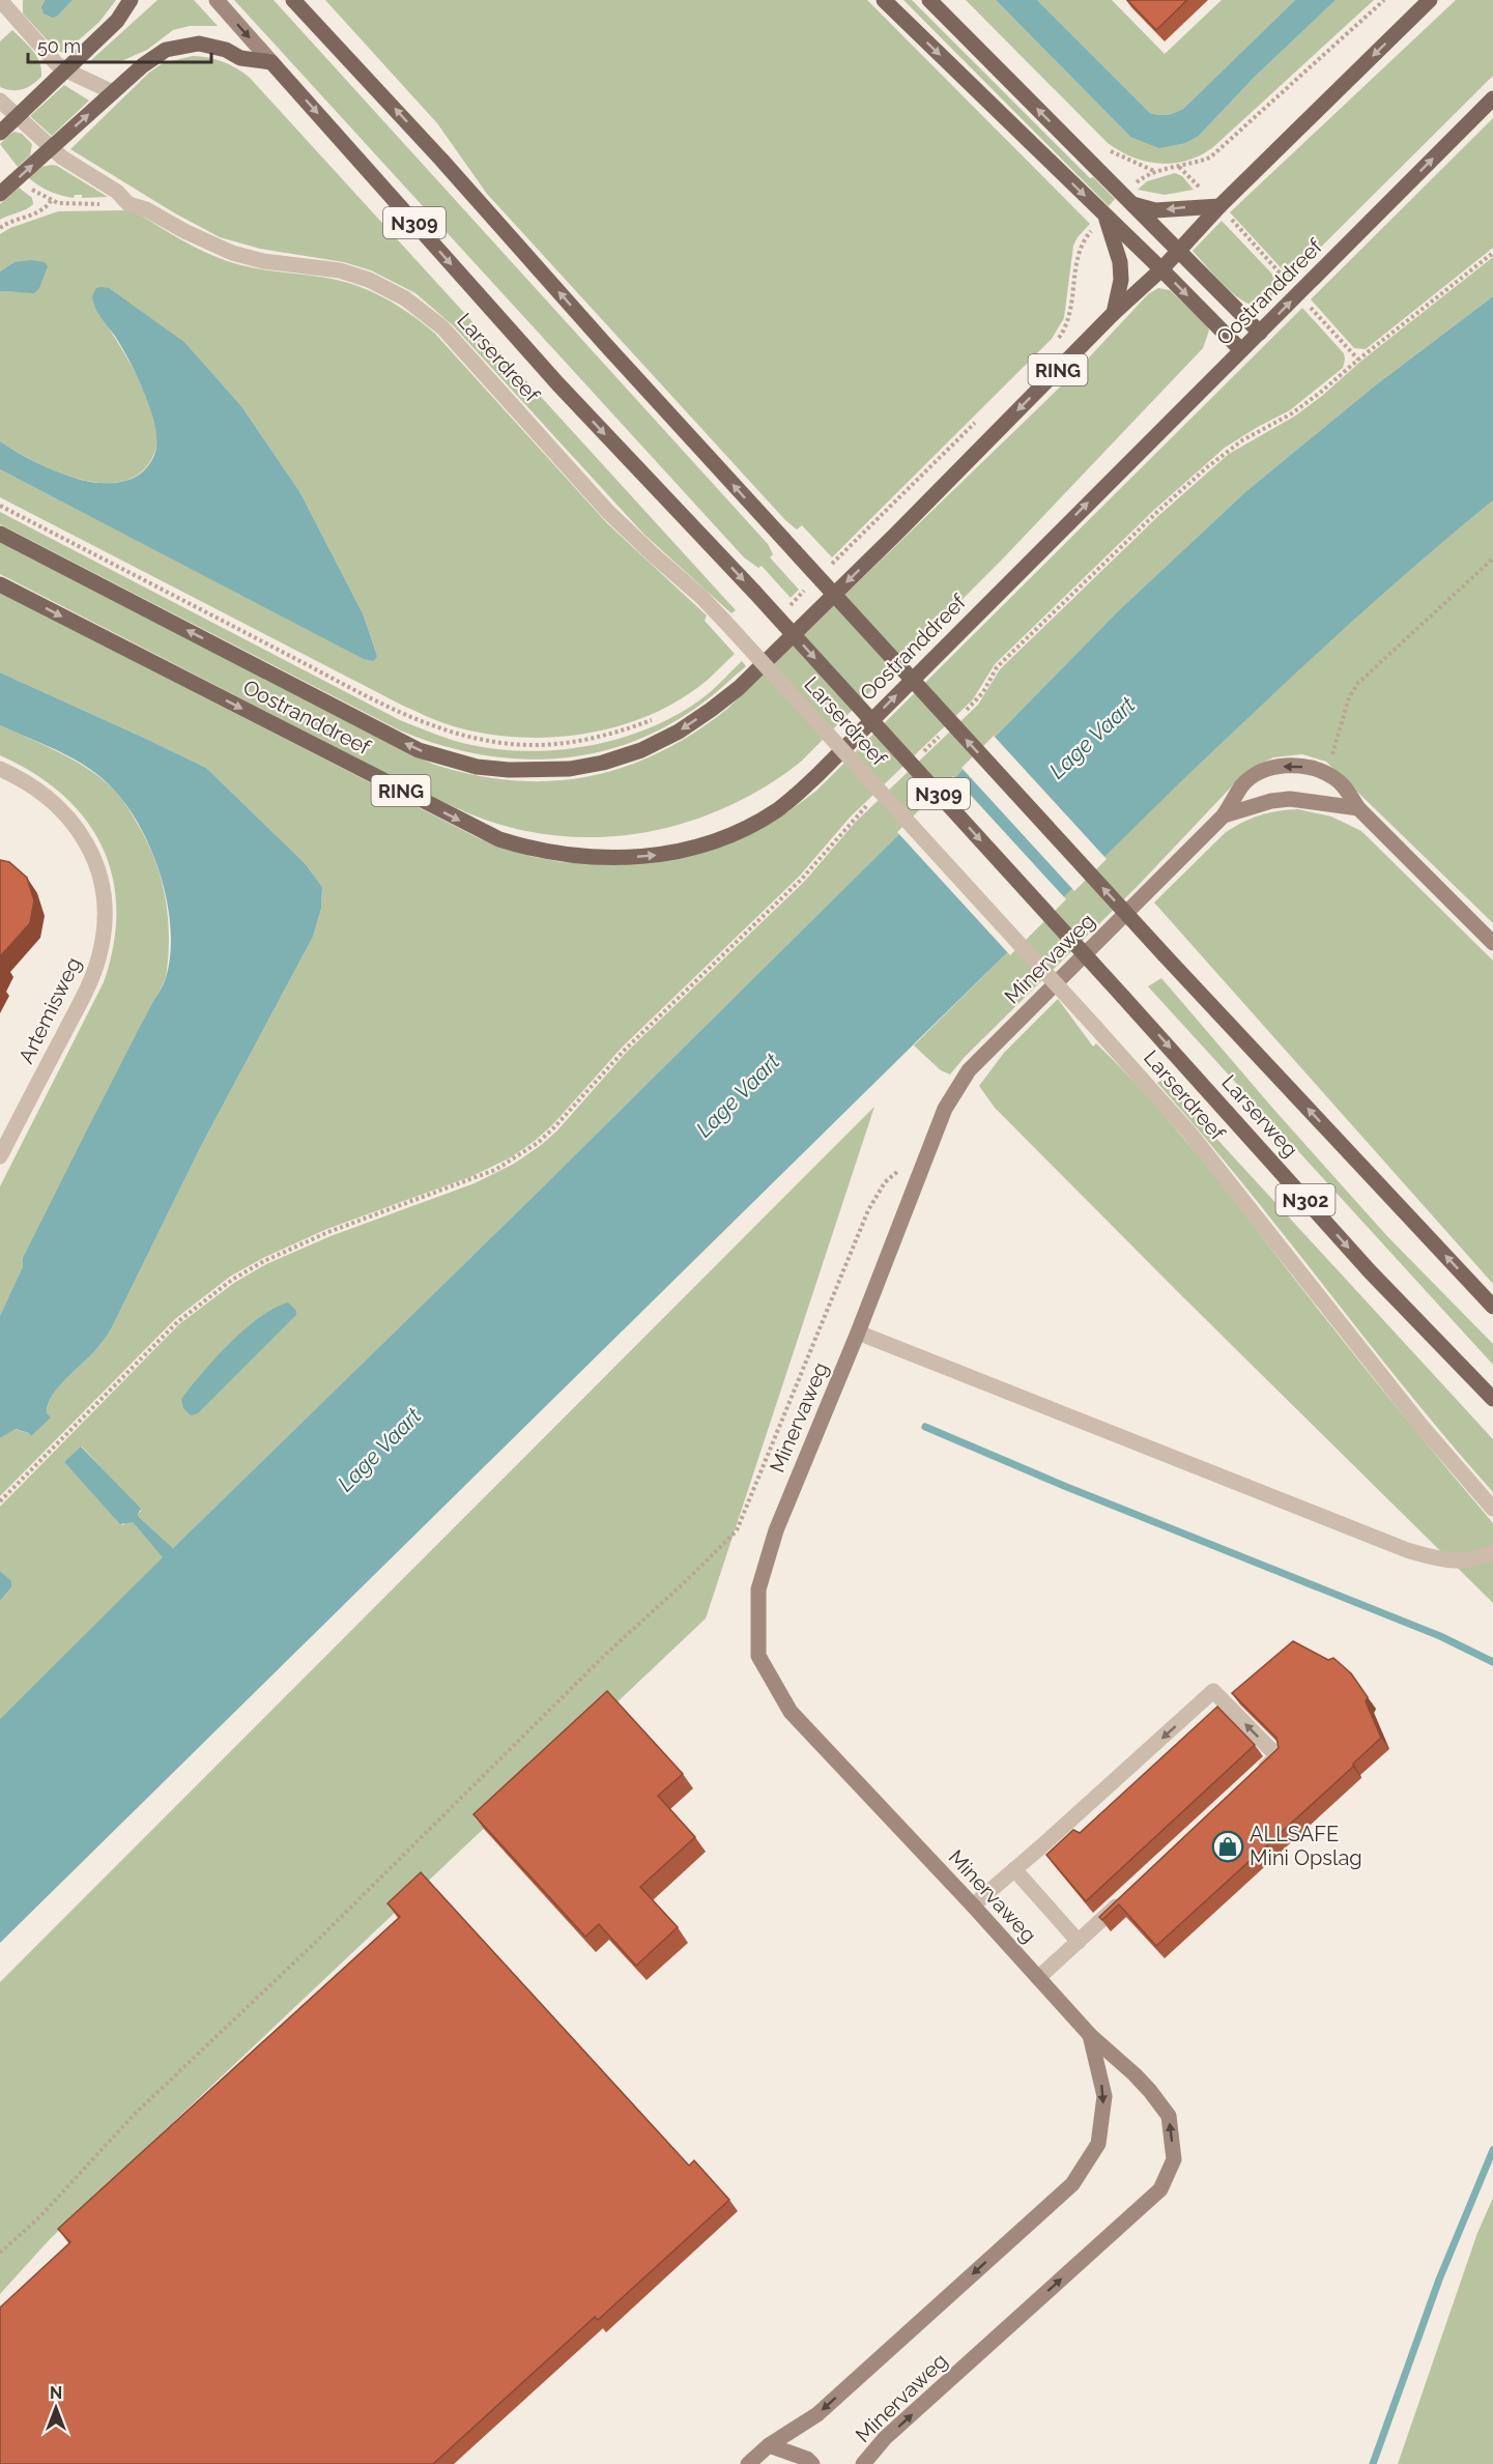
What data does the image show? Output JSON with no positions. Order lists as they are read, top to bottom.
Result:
{
  "streets": {
    "main road": [
      "N309",
      "Oostranddreef",
      "Larserdreef",
      "RING",
      "Larserweg",
      "N302"
    ],
    "street": ["Minervaweg", "Artemisweg"]
  },
  "crossings": [
    ["Larserdreef", "Larserweg"]
  ],
  "water": ["Lage Vaart"],
  "places": {
    "shop": ["ALLSAFE Mini Opslag"]
  },
  "scale_bar": "50 m",
  "north": "top"
}
